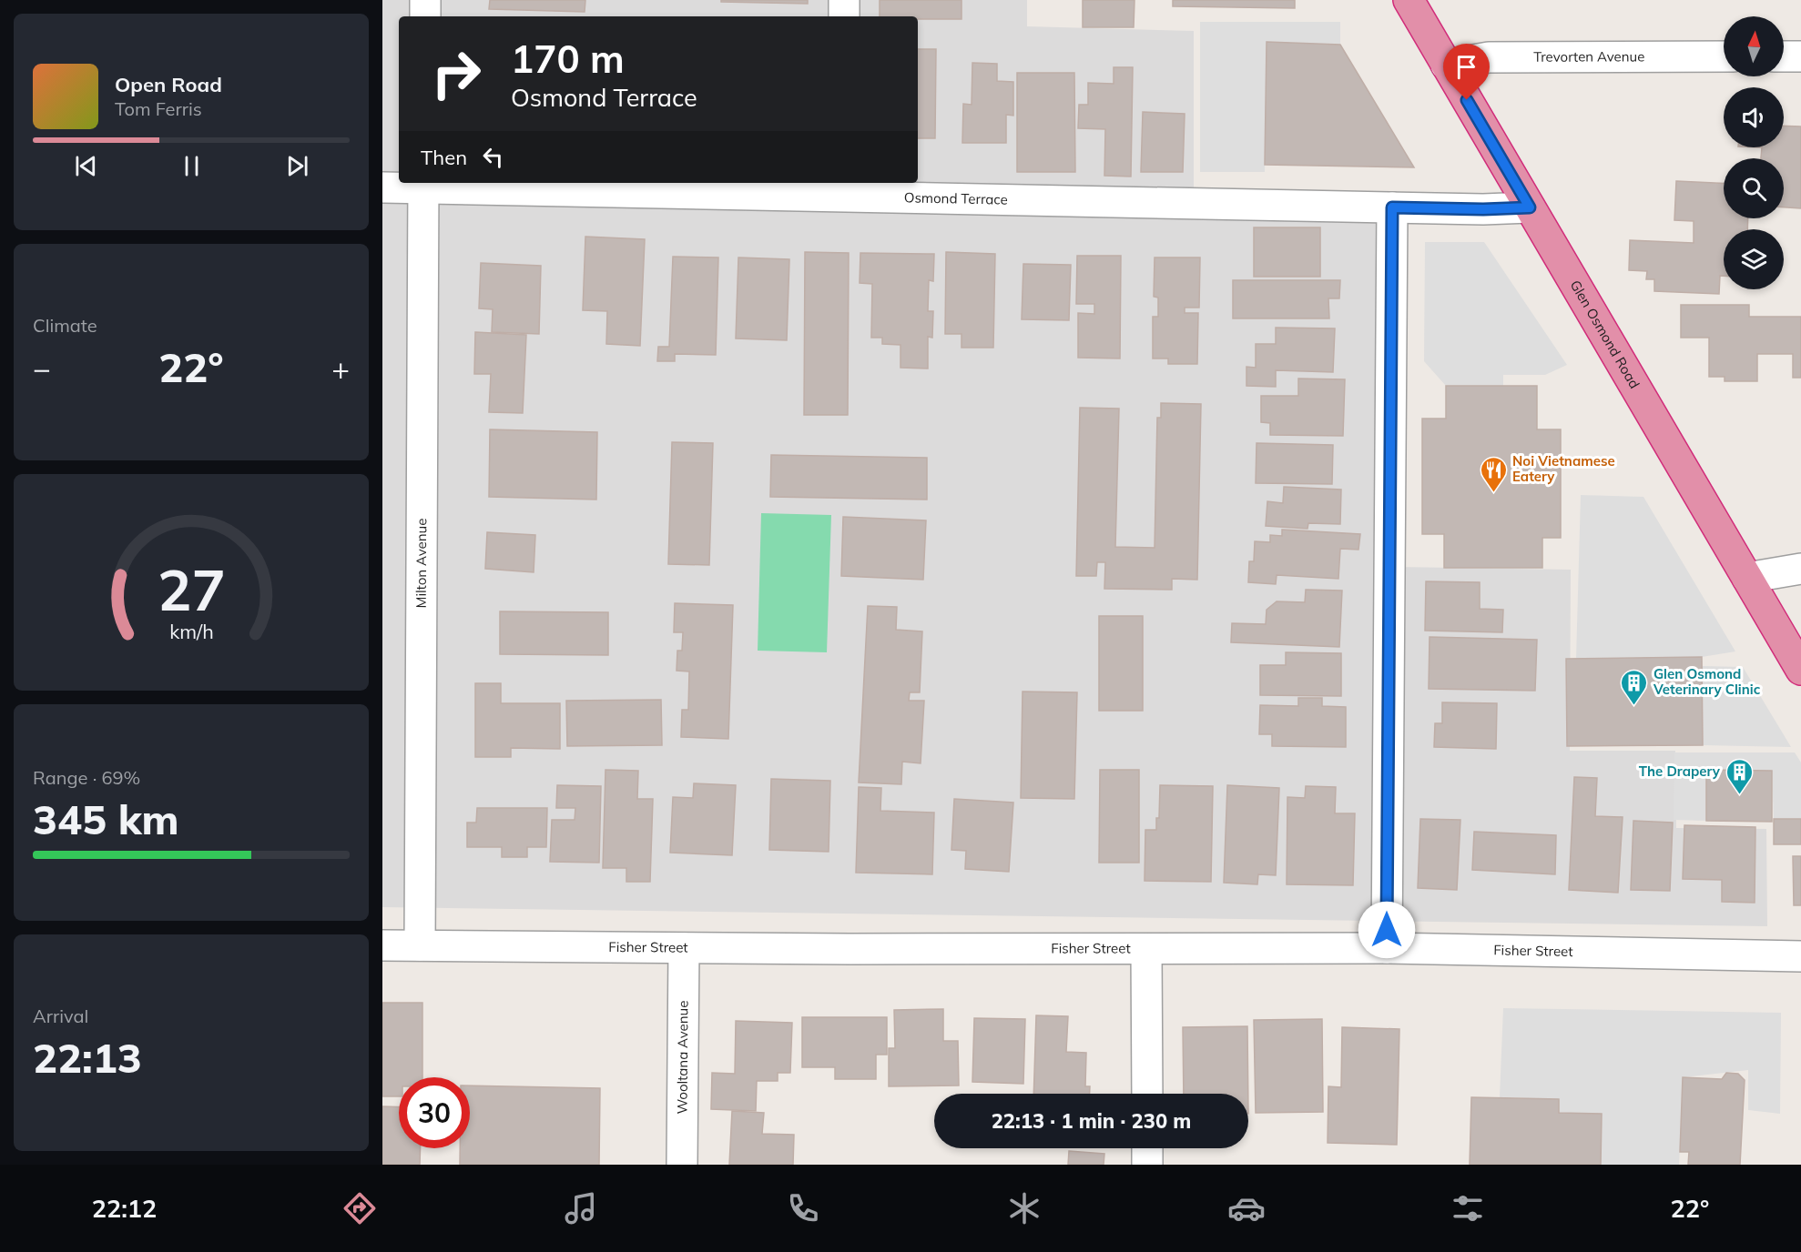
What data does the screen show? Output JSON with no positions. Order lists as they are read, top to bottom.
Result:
{
  "streets": {
    "highway": ["Glen Osmond Road"],
    "street": [
      "Trevorten Avenue",
      "Osmond Terrace",
      "Milton Avenue",
      "Fisher Street",
      "Wooltana Avenue"
    ]
  },
  "crossings": [
    ["Trevorten Avenue", "Glen Osmond Road"],
    ["Osmond Terrace", "Glen Osmond Road"],
    ["Osmond Terrace", "Milton Avenue"],
    ["Milton Avenue", "Fisher Street"],
    ["Fisher Street", "Wooltana Avenue"]
  ],
  "places": {
    "restaurant": ["Noi Vietnamese Eatery"],
    "building": ["Glen Osmond Veterinary Clinic", "The Drapery"]
  },
  "north": "top",
  "page": {
    "turn": ["170 m", "Osmond Terrace"],
    "song": ["Open Road", "Tom Ferris"],
    "then": "Then",
    "tile": [
      "Climate",
      ["Range · 69%", "345 km"],
      ["Arrival", "22:13"]
    ],
    "heat": ["−", "22°", "+"],
    "limit": "30",
    "trip": "22:13 · 1 min · 230 m",
    "tabs": ["22:12", "22°"],
    "gauge": ["27", "km/h"]
  }
}
